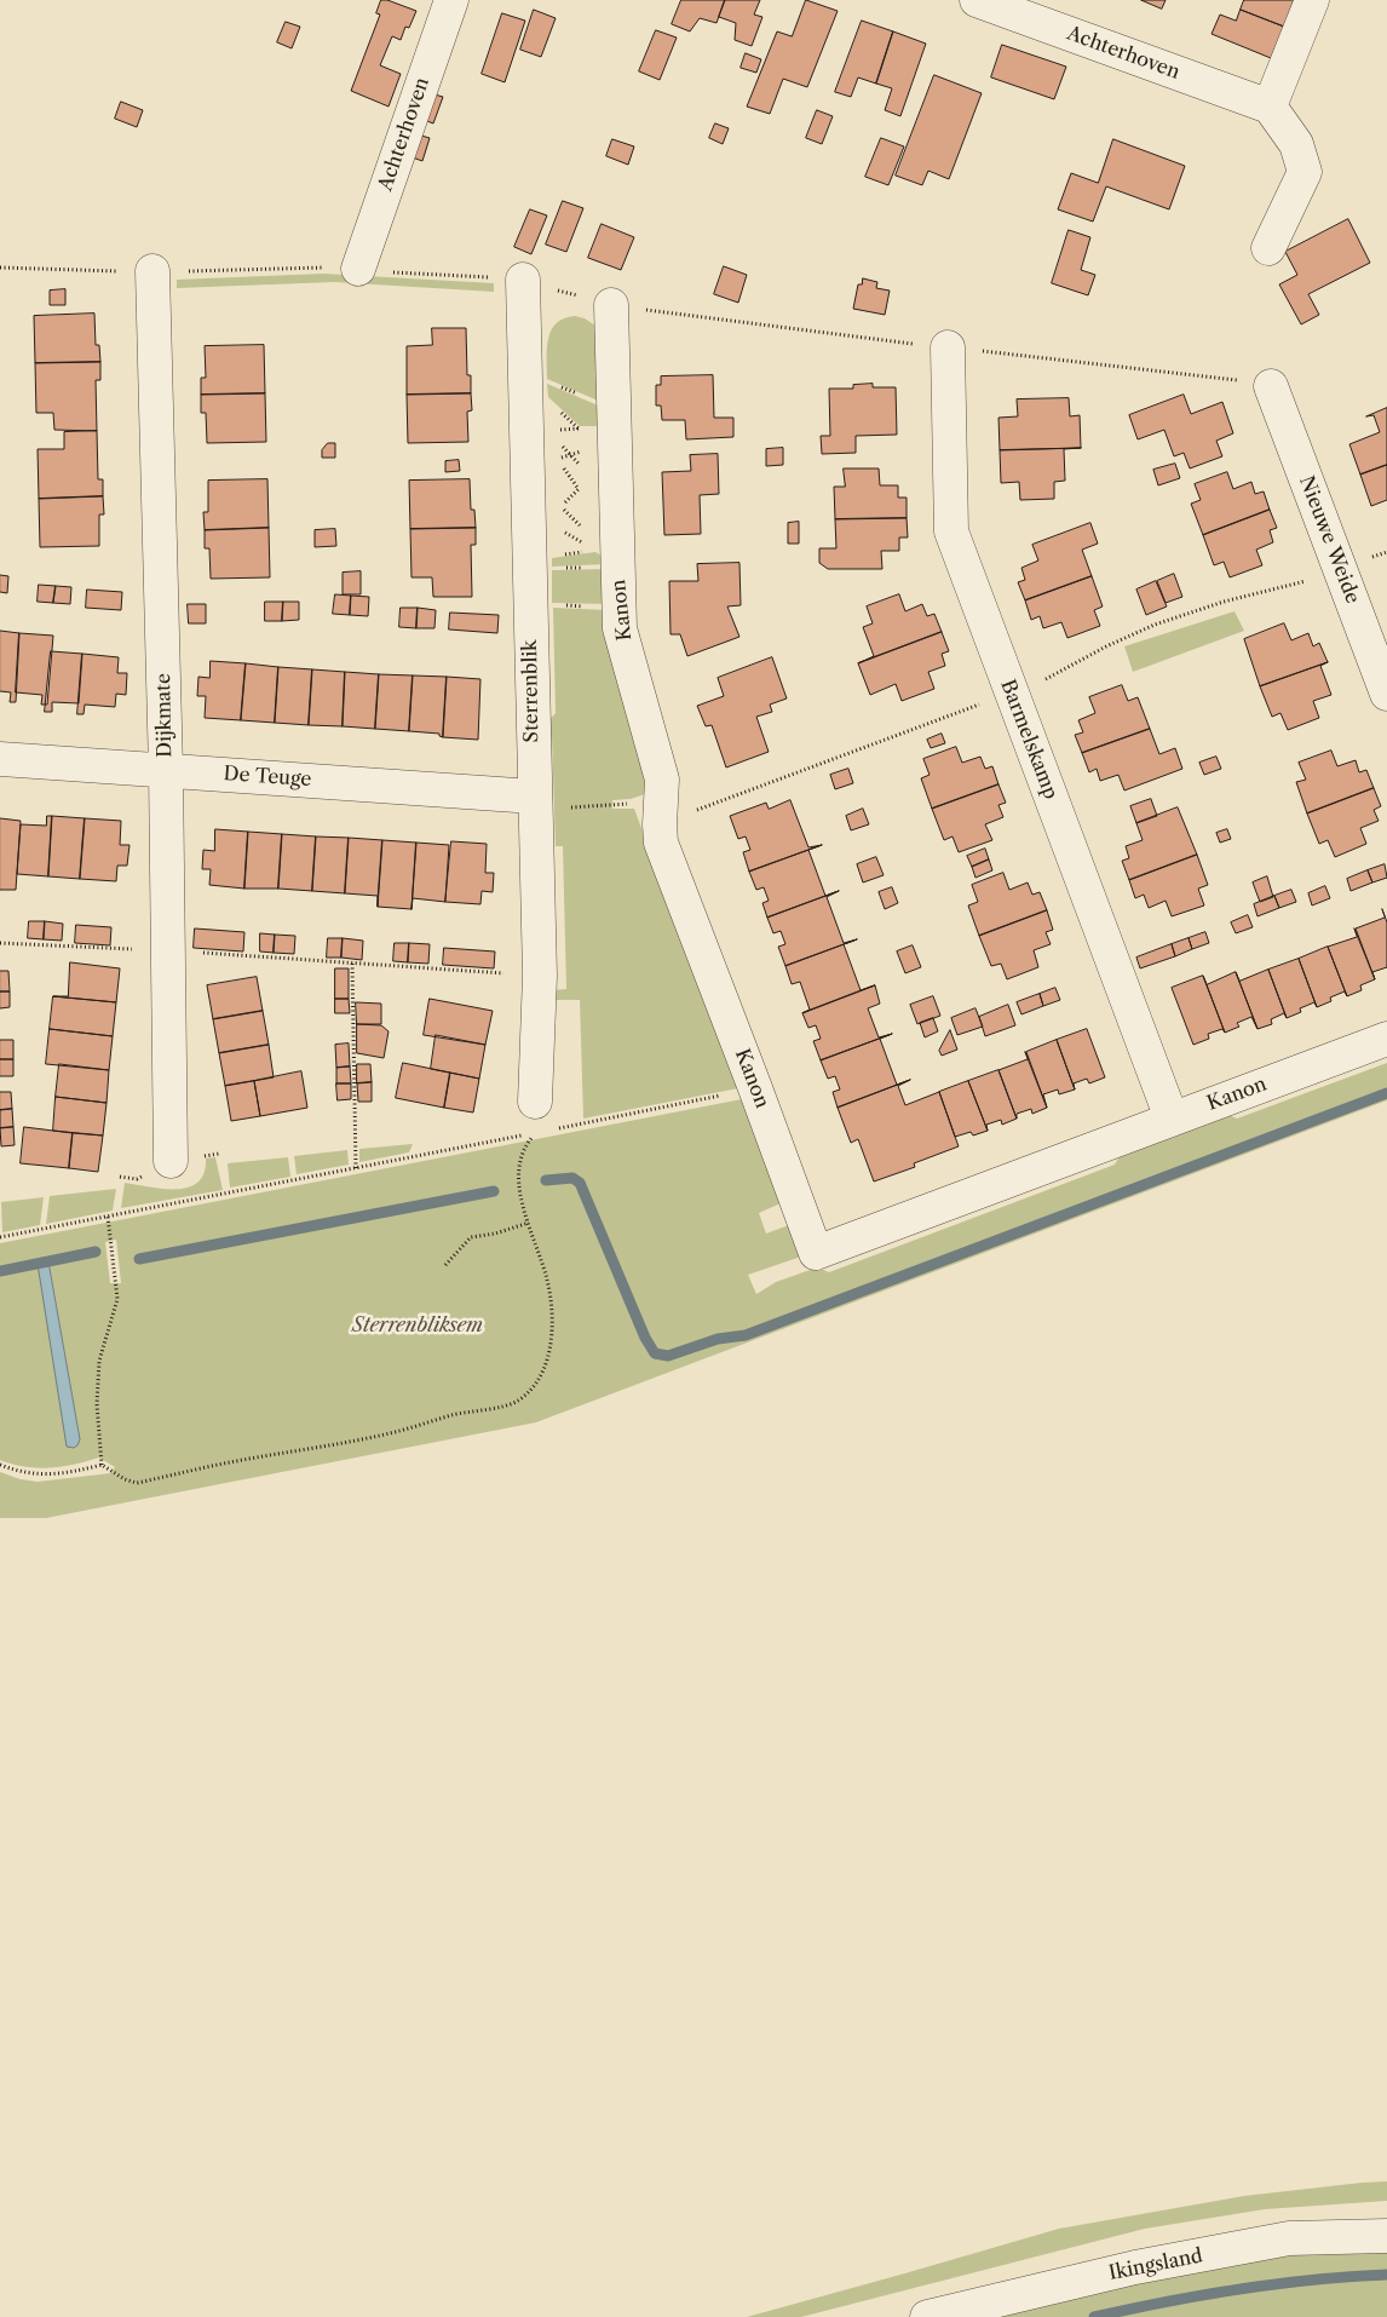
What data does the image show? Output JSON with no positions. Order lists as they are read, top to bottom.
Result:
{
  "streets": {
    "street": [
      "Achterhoven",
      "Nieuwe Weide",
      "Kanon",
      "Sterrenblik",
      "Dijkmate",
      "Barmelskamp",
      "De Teuge",
      "Ikingsland"
    ]
  },
  "crossings": [
    ["Kanon", "Barmelskamp"],
    ["Sterrenblik", "De Teuge"],
    ["Dijkmate", "De Teuge"]
  ],
  "parks": ["Sterrenbliksem"]
}
